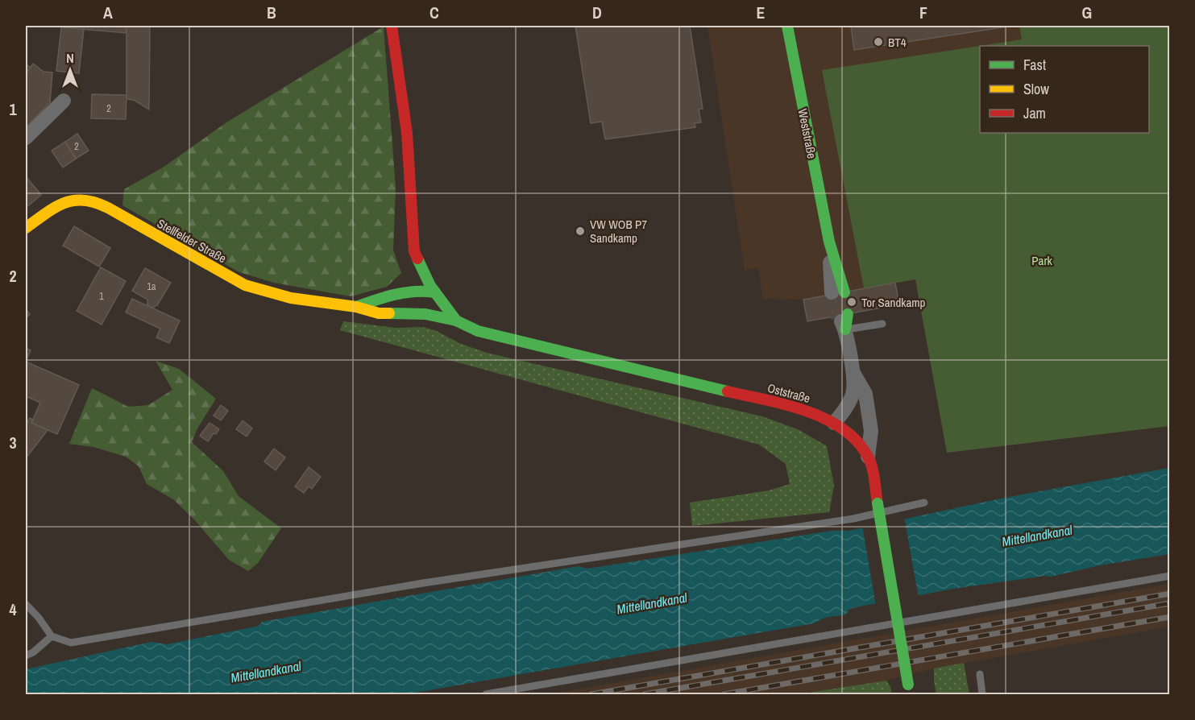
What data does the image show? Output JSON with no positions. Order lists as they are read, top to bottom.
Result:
{
  "streets": {
    "street": ["Weststraße", "Stellfelder Straße", "Oststraße"]
  },
  "crossings": [
    ["Stellfelder Straße", "Oststraße"]
  ],
  "water": ["Mittellandkanal"],
  "parks": ["Park"],
  "places": ["BT4", "VW WOB P7 Sandkamp", "Tor Sandkamp"],
  "house_numbers": [
    "2",
    "2",
    "1a",
    "1"
  ],
  "legend": ["Fast", "Slow", "Jam"],
  "north": "top",
  "grid": {
    "columns": [
      "A",
      "B",
      "C",
      "D",
      "E",
      "F",
      "G"
    ],
    "rows": [
      "1",
      "2",
      "3",
      "4"
    ]
  }
}
